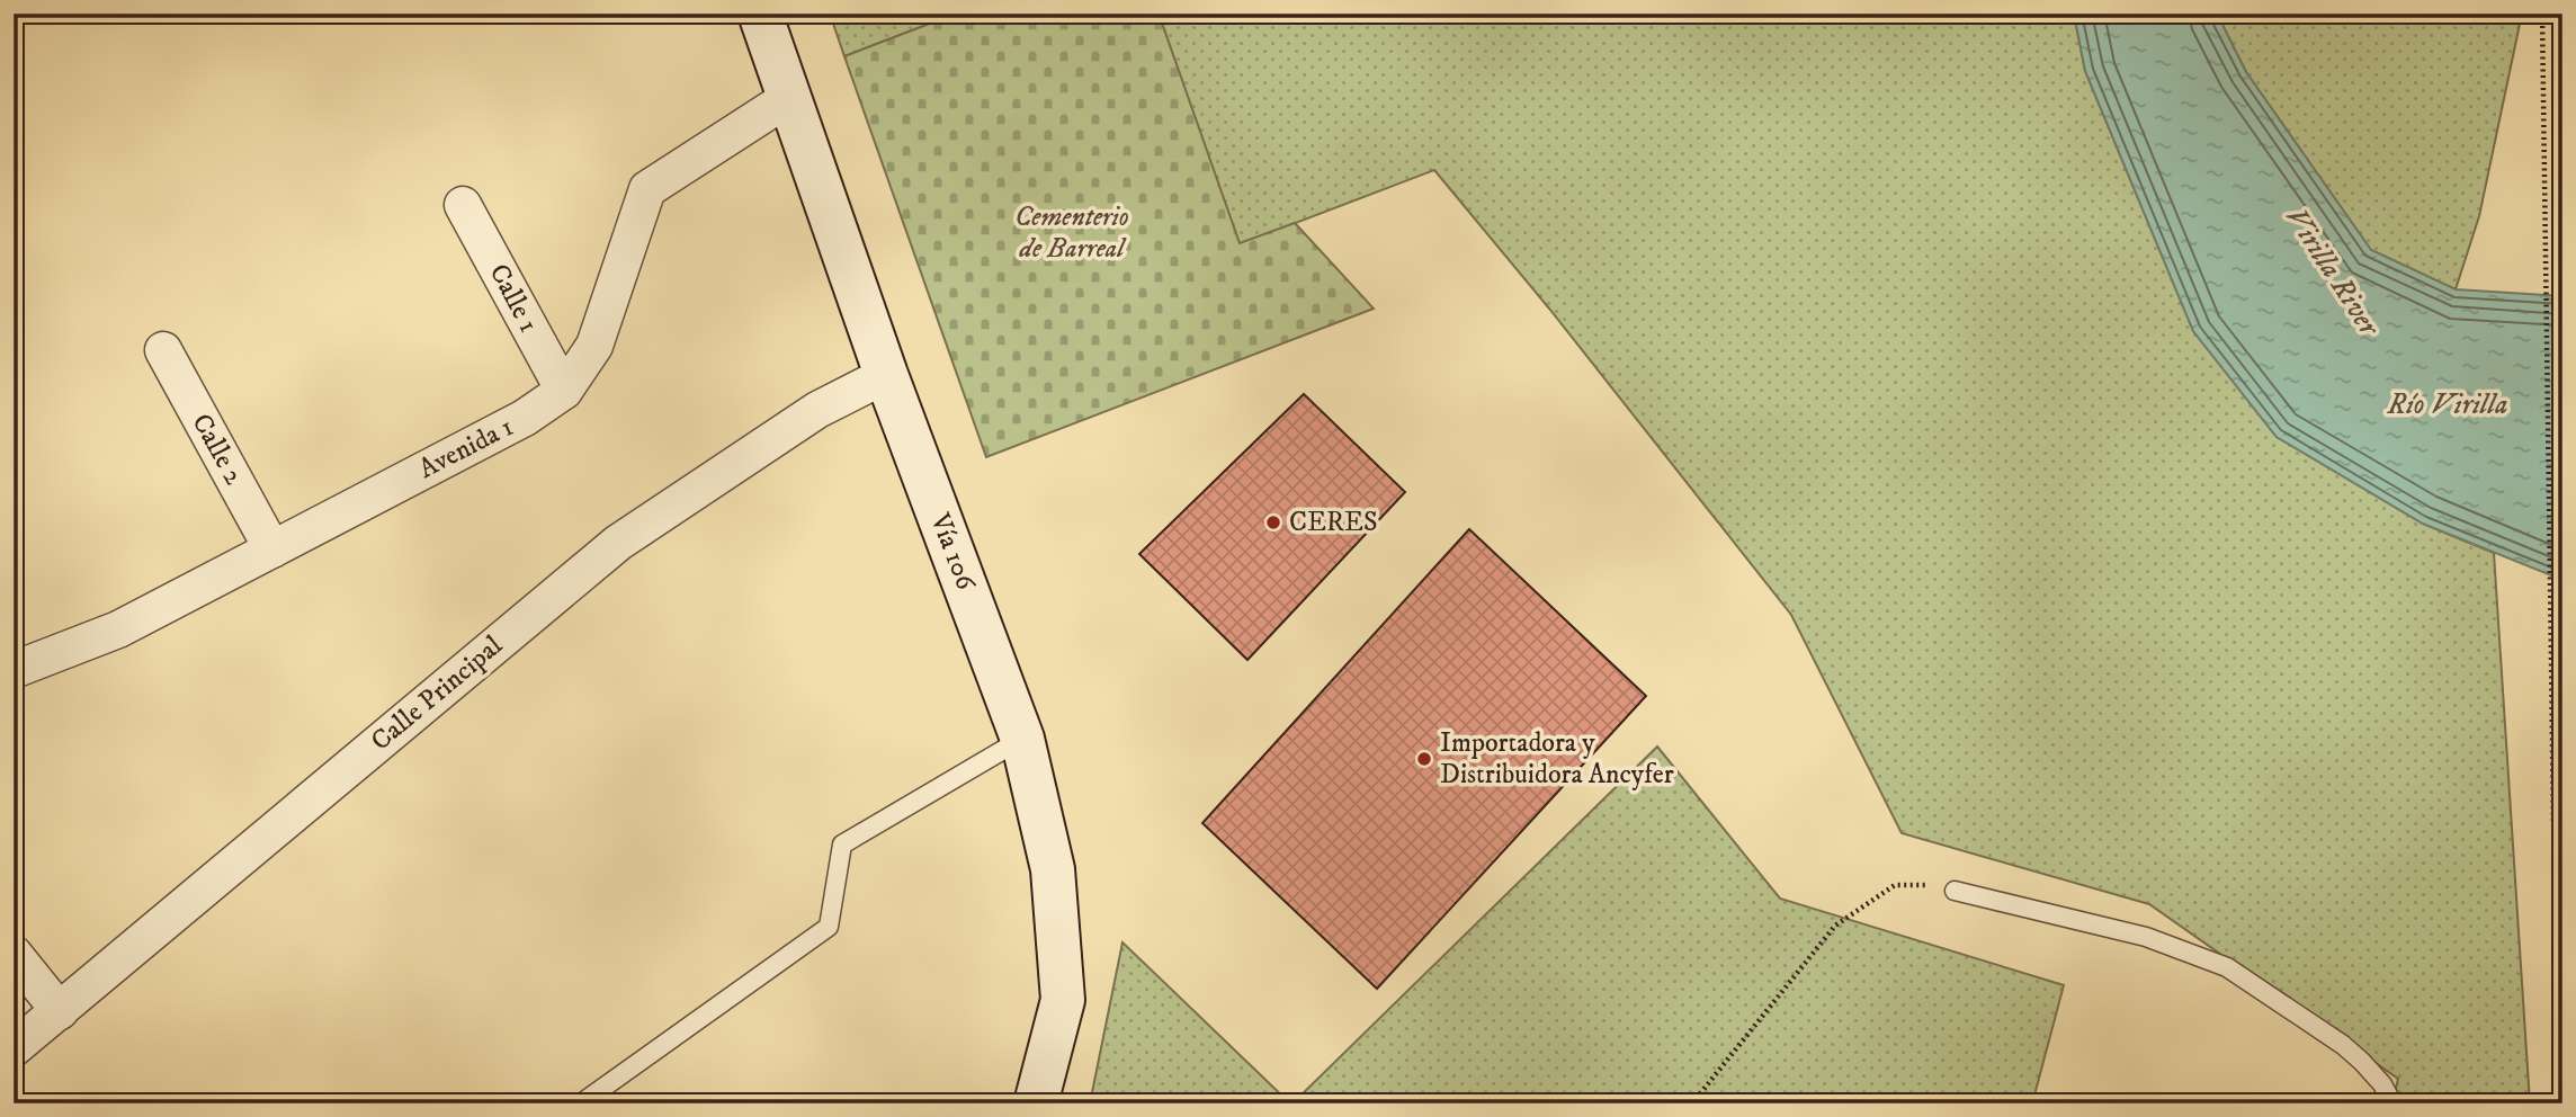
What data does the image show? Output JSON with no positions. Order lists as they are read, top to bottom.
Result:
{
  "streets": {
    "main road": ["Vía 106"],
    "street": [
      "Calle 1",
      "Avenida 1",
      "Calle 2",
      "Calle Principal"
    ]
  },
  "crossings": [
    ["Calle 1", "Avenida 1"],
    ["Avenida 1", "Calle 2"],
    ["Avenida 1", "Vía 106"],
    ["Vía 106", "Calle Principal"]
  ],
  "water": ["Virilla River", "Río Virilla"],
  "parks": ["Cementerio de Barreal"],
  "places": ["CERES", "Importadora y Distribuidora Ancyfer"]
}
